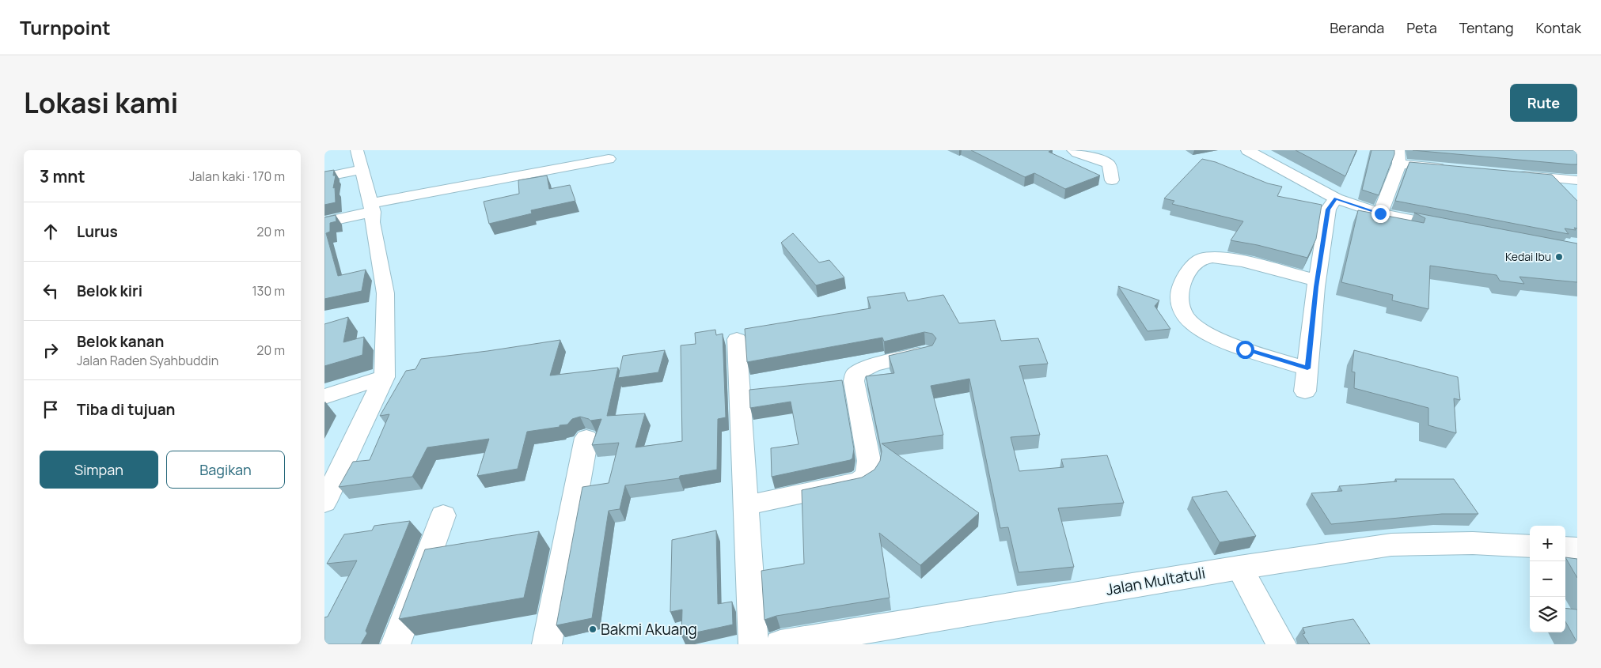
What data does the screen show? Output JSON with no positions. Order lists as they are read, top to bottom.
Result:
{
  "streets": {
    "street": ["Jalan Multatuli"]
  },
  "places": ["Kedai Ibu", "Bakmi Akuang"],
  "page": {
    "header": "Turnpoint",
    "nav": [
      "Beranda",
      "Peta",
      "Tentang",
      "Kontak"
    ],
    "title": "Lokasi kami",
    "buttons": [
      "Rute",
      ["Simpan", "Bagikan"]
    ],
    "heading": ["3 mnt", "Jalan kaki · 170 m"],
    "list": [
      ["Lurus", "20 m"],
      ["Belok kiri", "130 m"],
      ["Belok kanan", "Jalan Raden Syahbuddin", "20 m"],
      "Tiba di tujuan"
    ],
    "map_buttons": ["+", "−"]
  }
}
